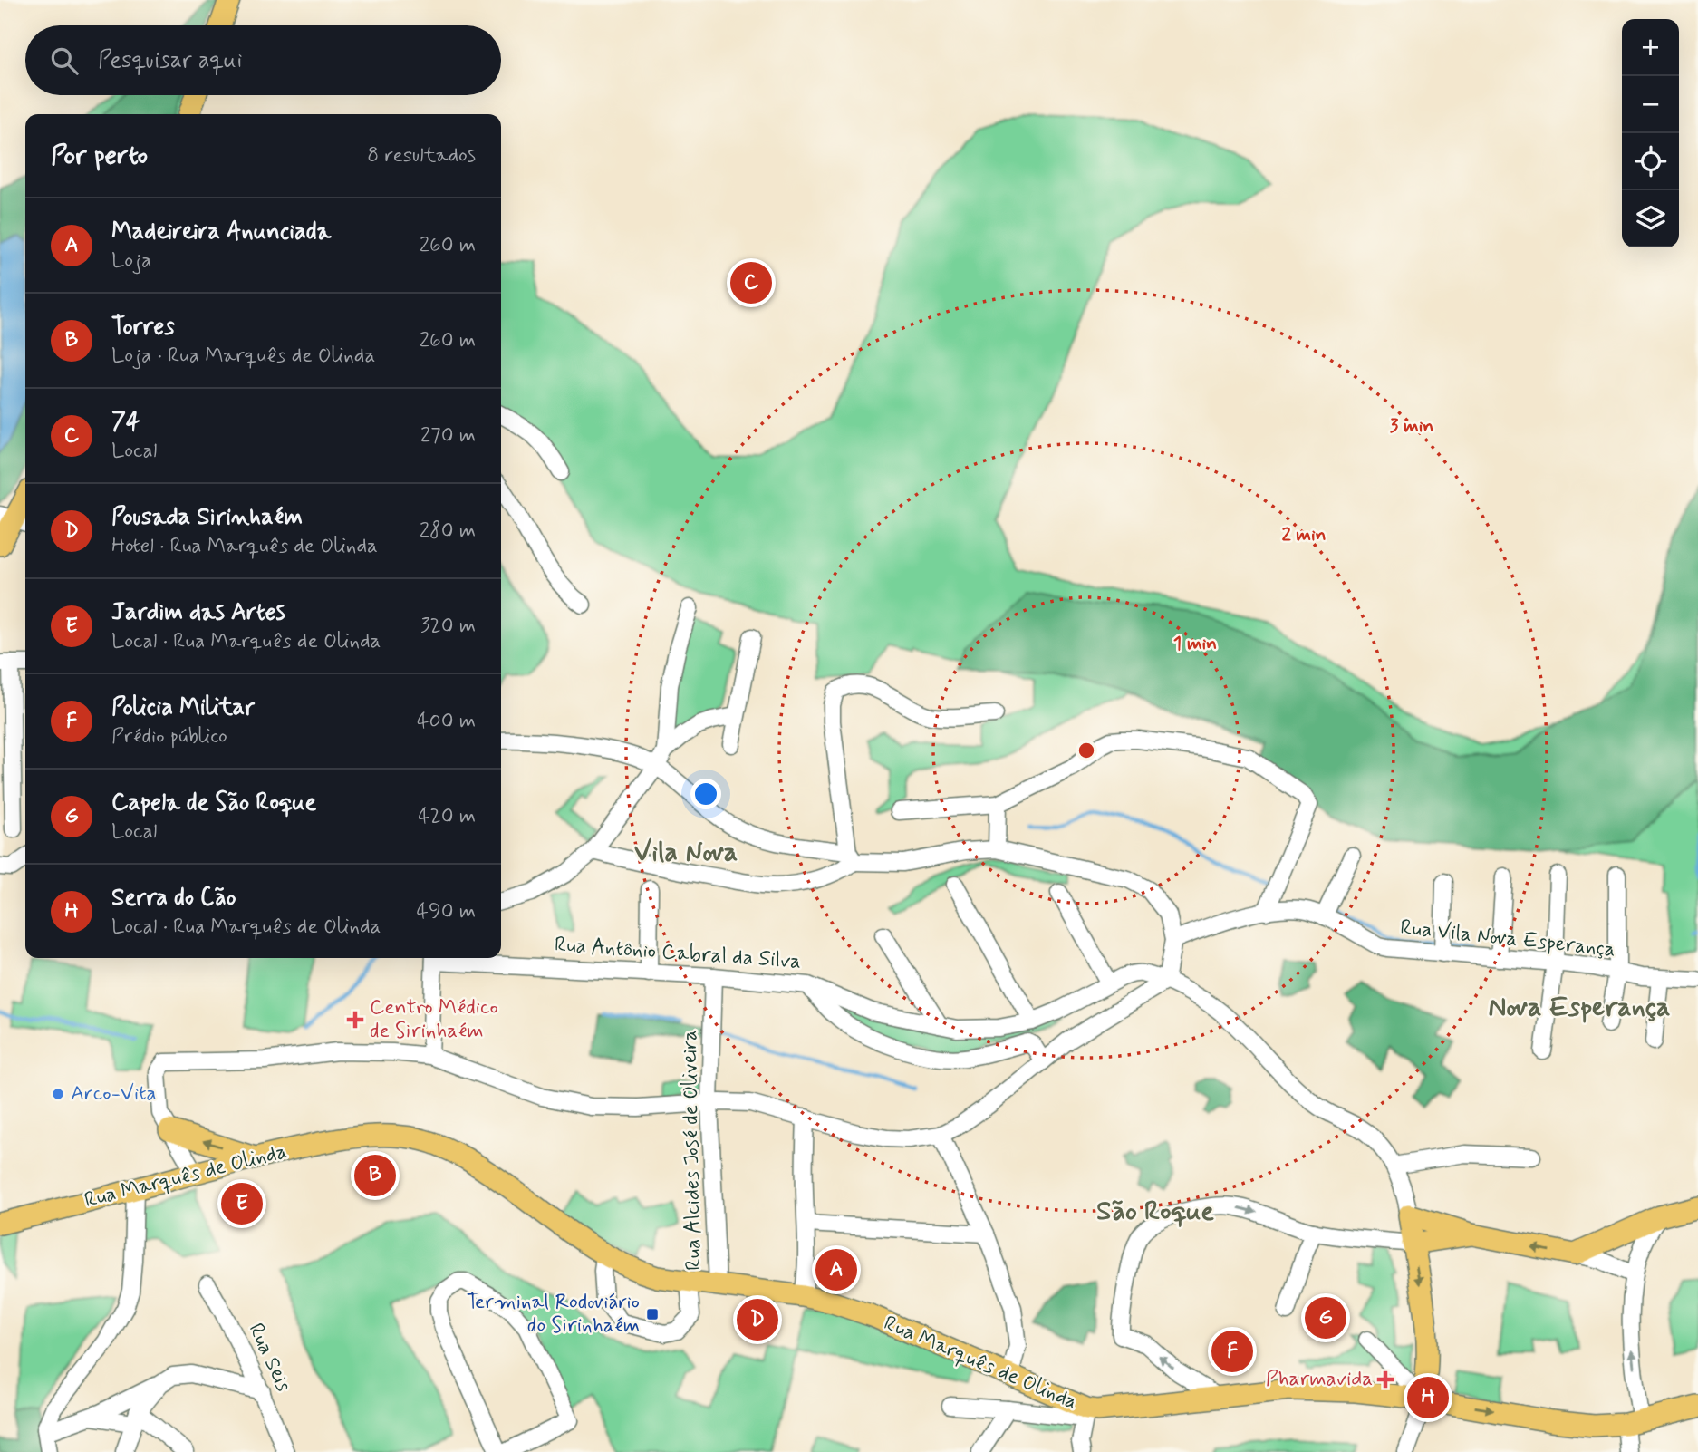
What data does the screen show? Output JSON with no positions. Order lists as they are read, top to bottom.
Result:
{
  "streets": {
    "main road": ["Rua Marquês de Olinda"],
    "street": [
      "Rua Vila Nova Esperança",
      "Rua Antônio Cabral da Silva",
      "Rua Alcides José de Oliveira",
      "Rua Seis"
    ]
  },
  "crossings": [
    ["Rua Antônio Cabral da Silva", "Rua Alcides José de Oliveira"],
    ["Rua Alcides José de Oliveira", "Rua Marquês de Olinda"]
  ],
  "districts": ["Vila Nova", "Nova Esperança", "São Roque"],
  "places": {
    "health": ["Centro Médico de Sirinhaém", "Pharmavida"],
    "other": ["Arco-Vita"],
    "transit": ["Terminal Rodoviário do Sirinhaém"]
  },
  "page": {
    "map_buttons": ["+", "−"],
    "search": "Pesquisar aqui",
    "heading": ["Por perto", "8 resultados"],
    "list": [
      {
        "mark": "A",
        "name": "Madeireira Anunciada",
        "note": "Loja",
        "value": "260 m"
      },
      {
        "mark": "B",
        "name": "Torres",
        "note": "Loja · Rua Marquês de Olinda",
        "value": "260 m"
      },
      {
        "mark": "C",
        "name": "74",
        "note": "Local",
        "value": "270 m"
      },
      {
        "mark": "D",
        "name": "Pousada Sirinhaém",
        "note": "Hotel · Rua Marquês de Olinda",
        "value": "280 m"
      },
      {
        "mark": "E",
        "name": "Jardim das Artes",
        "note": "Local · Rua Marquês de Olinda",
        "value": "320 m"
      },
      {
        "mark": "F",
        "name": "Policia Militar",
        "note": "Prédio público",
        "value": "400 m"
      },
      {
        "mark": "G",
        "name": "Capela de São Roque",
        "note": "Local",
        "value": "420 m"
      },
      {
        "mark": "H",
        "name": "Serra do Cão",
        "note": "Local · Rua Marquês de Olinda",
        "value": "490 m"
      }
    ],
    "pins": [
      "C",
      "B",
      "E",
      "A",
      "G",
      "D",
      "F",
      "H"
    ]
  },
  "rings": ["3 min", "2 min", "1 min"]
}
